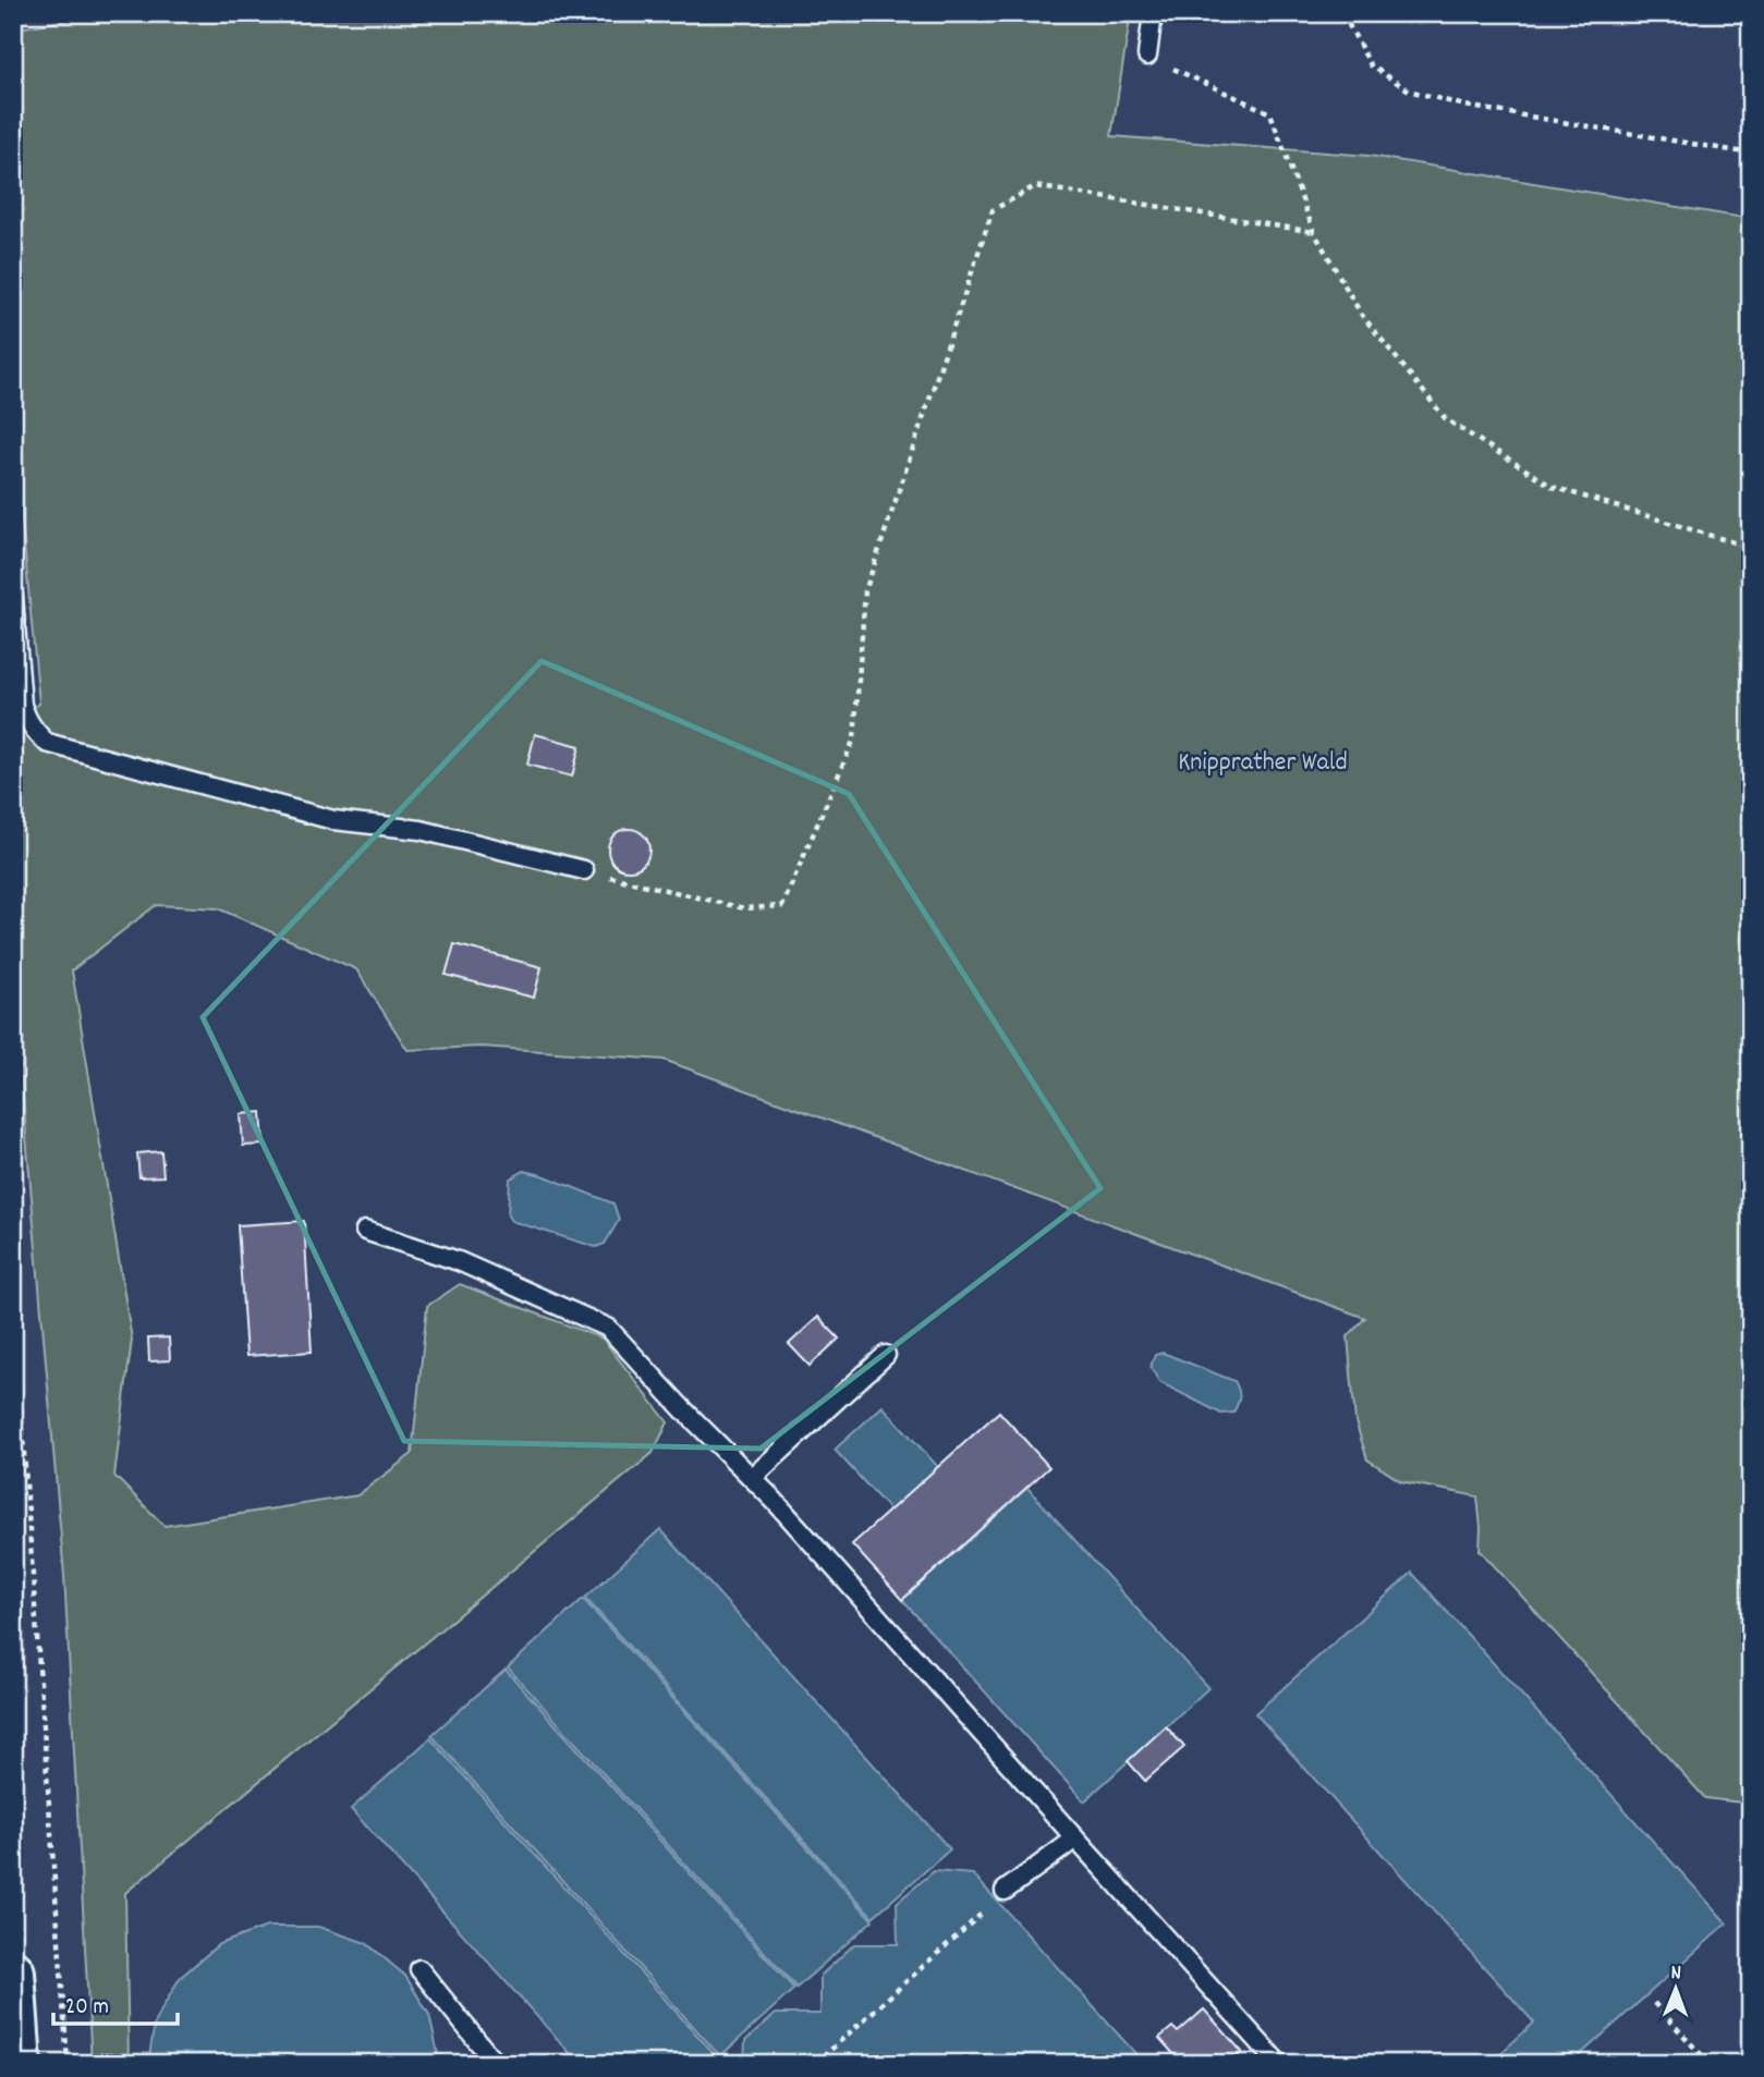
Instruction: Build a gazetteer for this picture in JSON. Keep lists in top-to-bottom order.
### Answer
{
  "parks": ["Knipprather Wald"],
  "scale_bar": "20 m",
  "north": "top"
}
